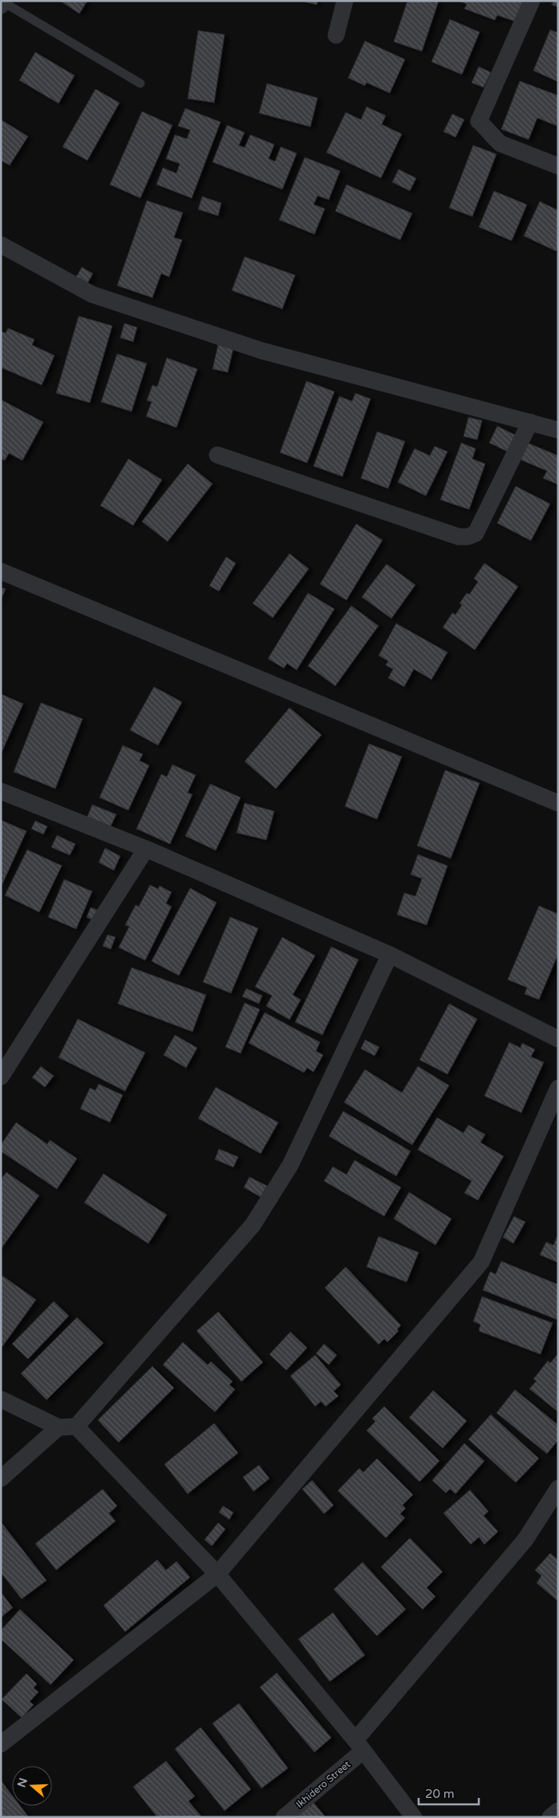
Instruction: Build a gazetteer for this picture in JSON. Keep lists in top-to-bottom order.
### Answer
{
  "streets": {
    "street": ["Ikhidero Street"]
  },
  "scale_bar": "20 m",
  "north": "left"
}
